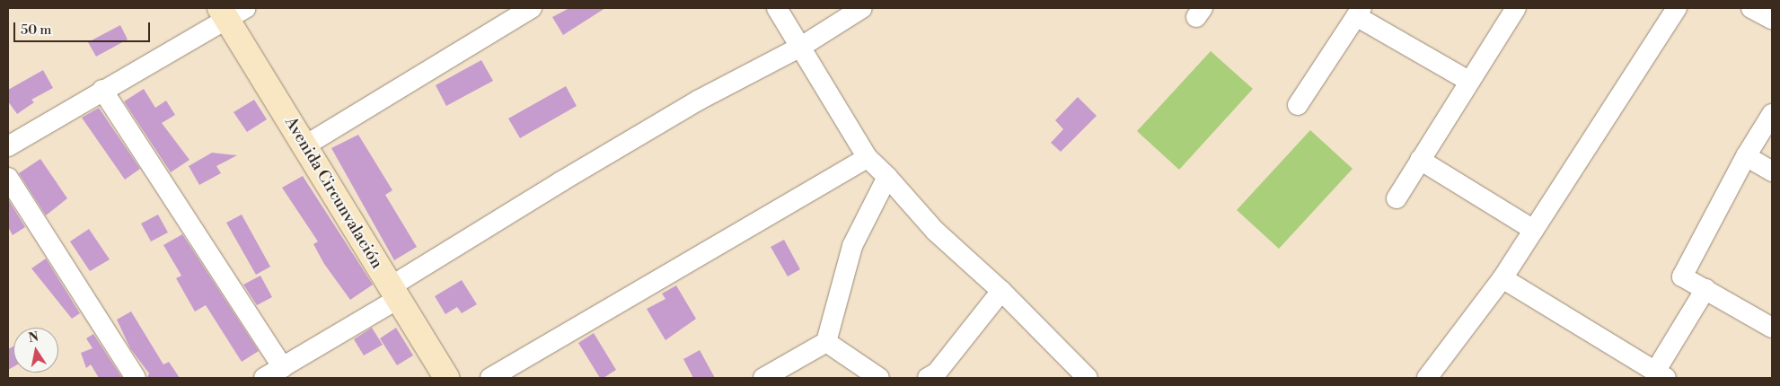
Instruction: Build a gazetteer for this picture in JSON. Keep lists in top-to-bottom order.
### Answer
{
  "streets": {
    "street": ["Avenida Circunvalación"]
  },
  "scale_bar": "50 m",
  "north": "top"
}
